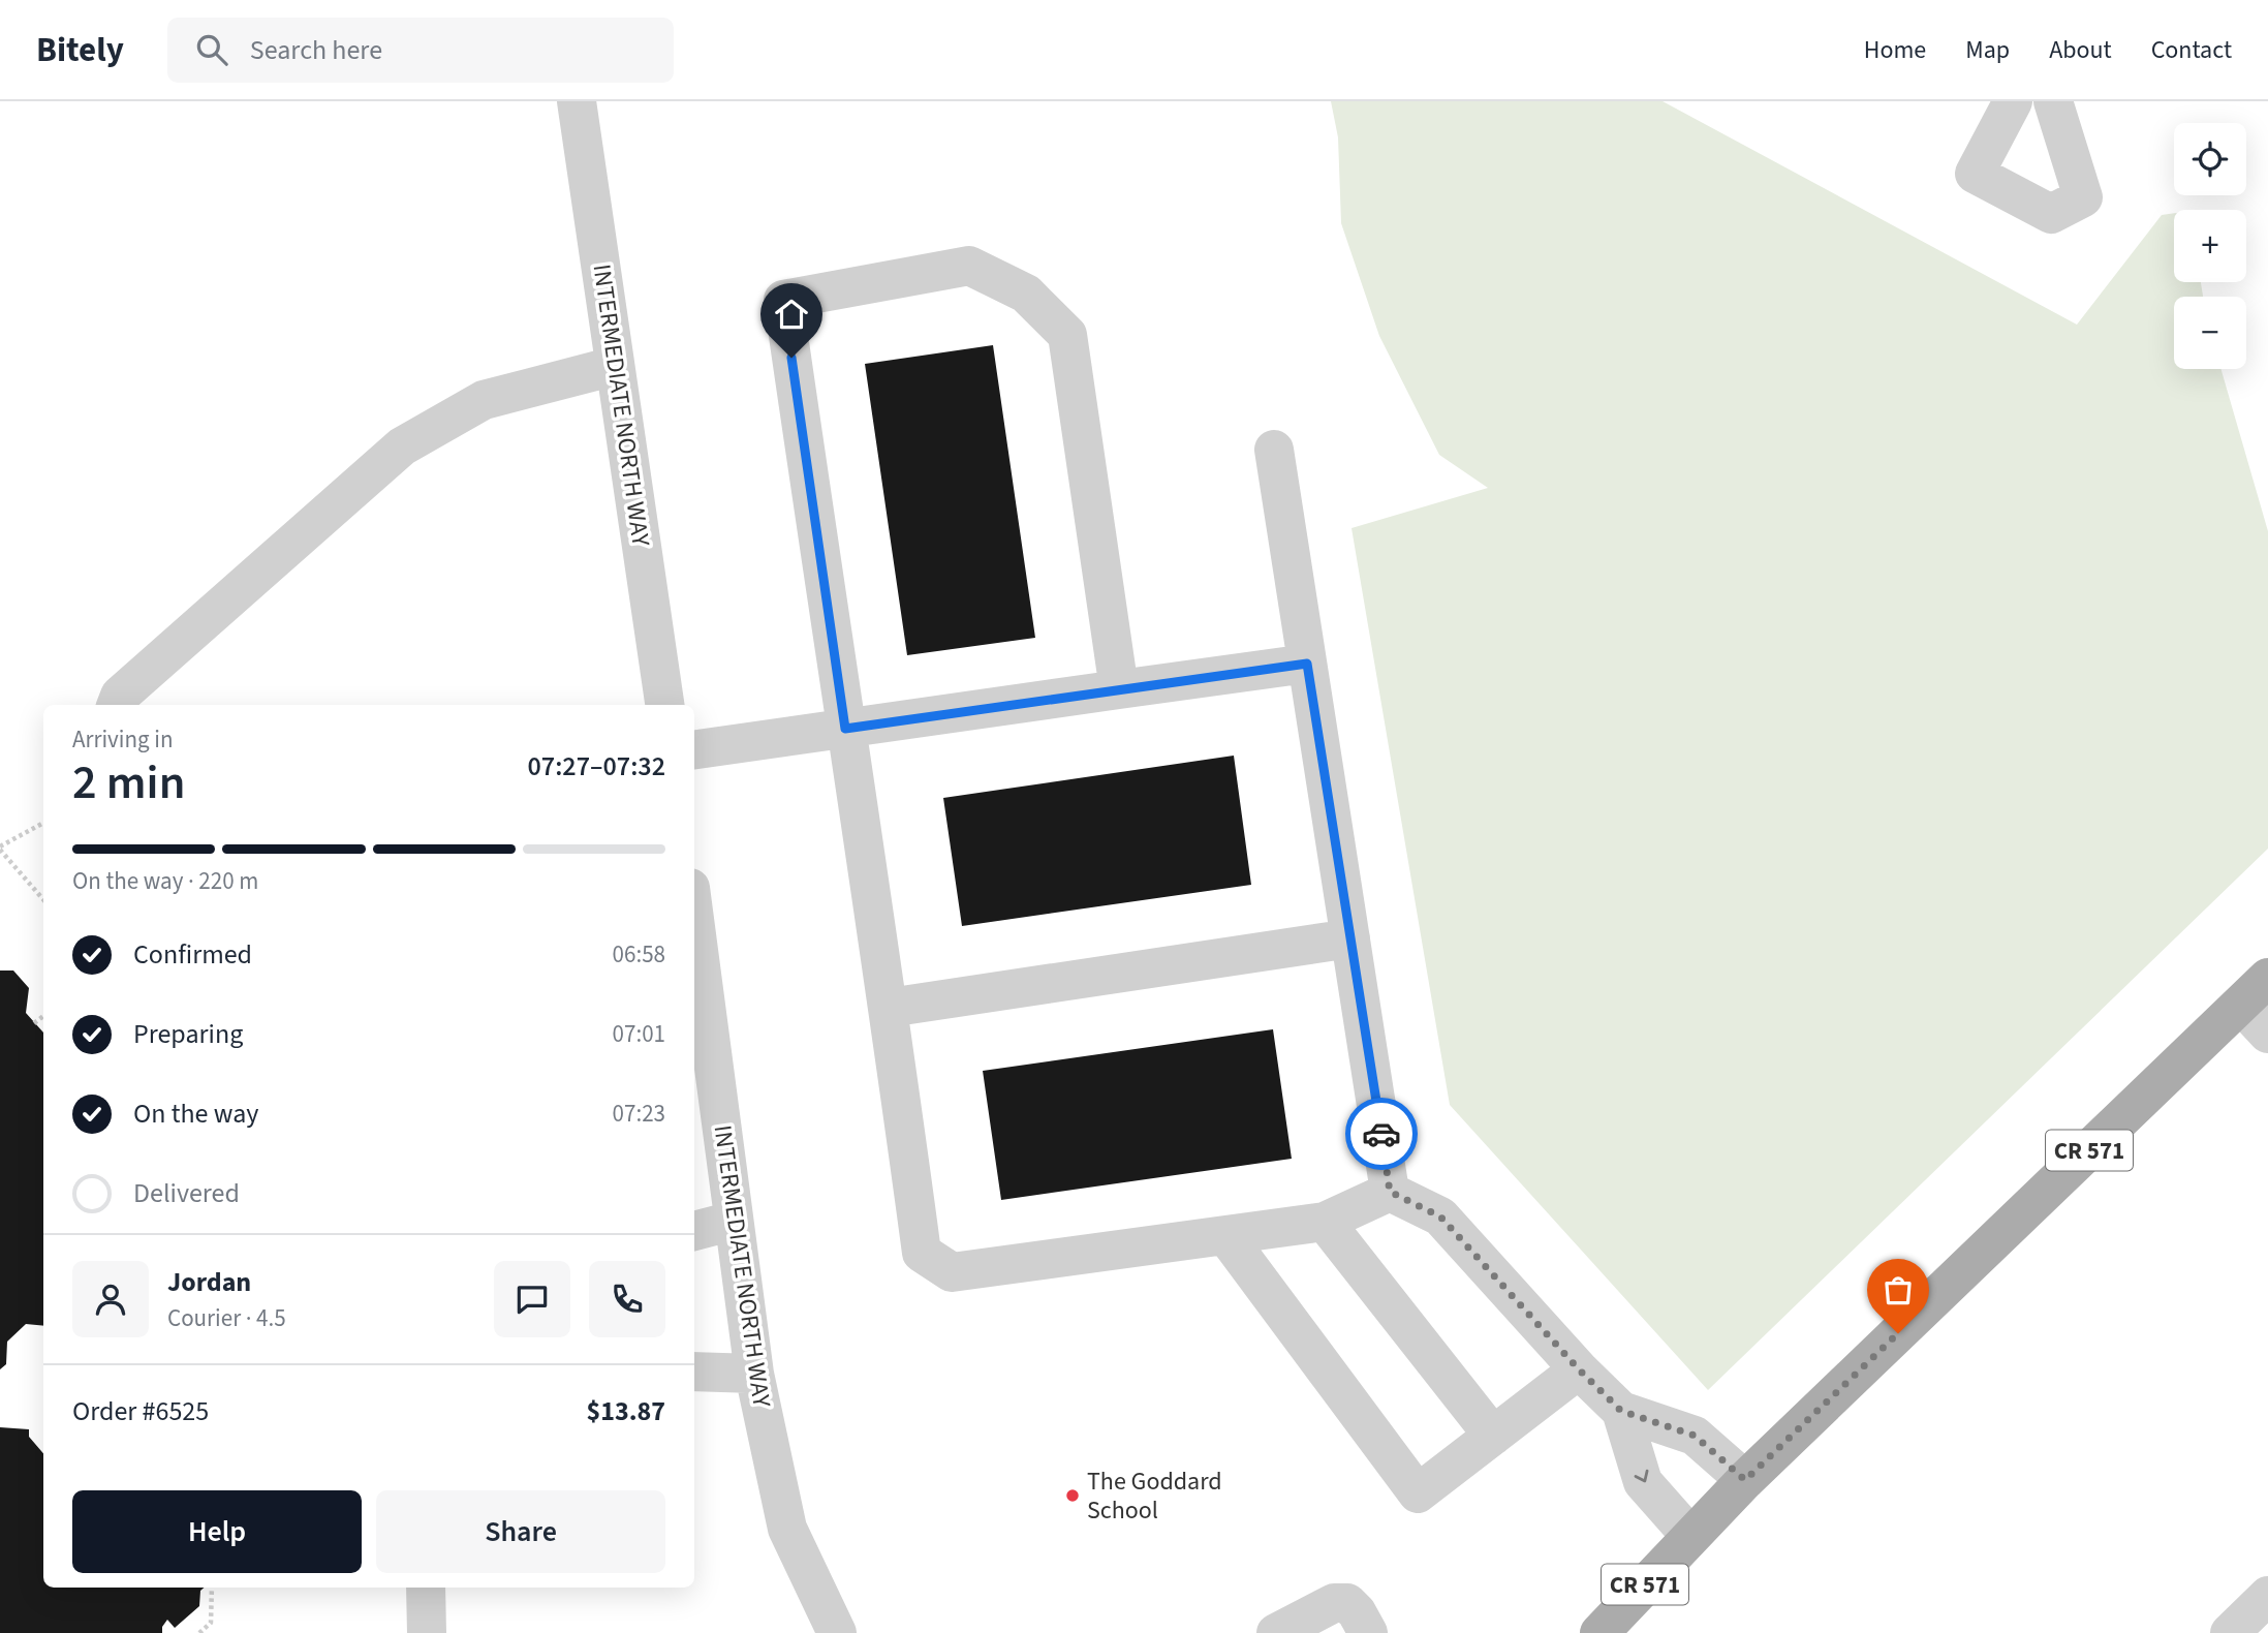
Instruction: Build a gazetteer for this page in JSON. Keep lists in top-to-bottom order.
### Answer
{
  "streets": {
    "main road": ["CR 571"],
    "street": ["INTERMEDIATE NORTH WAY"]
  },
  "places": ["The Goddard School"],
  "page": {
    "header": "Bitely",
    "search": "Search here",
    "nav": [
      "Home",
      "Map",
      "About",
      "Contact"
    ],
    "map_buttons": ["+", "−"],
    "heading": ["2 min", "Arriving in", "07:27–07:32"],
    "panel": [
      "Jordan",
      "Courier · 4.5",
      "Order #6525",
      "$13.87"
    ],
    "bar": "On the way · 220 m",
    "list": [
      ["Confirmed", "06:58"],
      ["Preparing", "07:01"],
      ["On the way", "07:23"],
      "Delivered"
    ],
    "buttons": ["Help", "Share"]
  }
}
